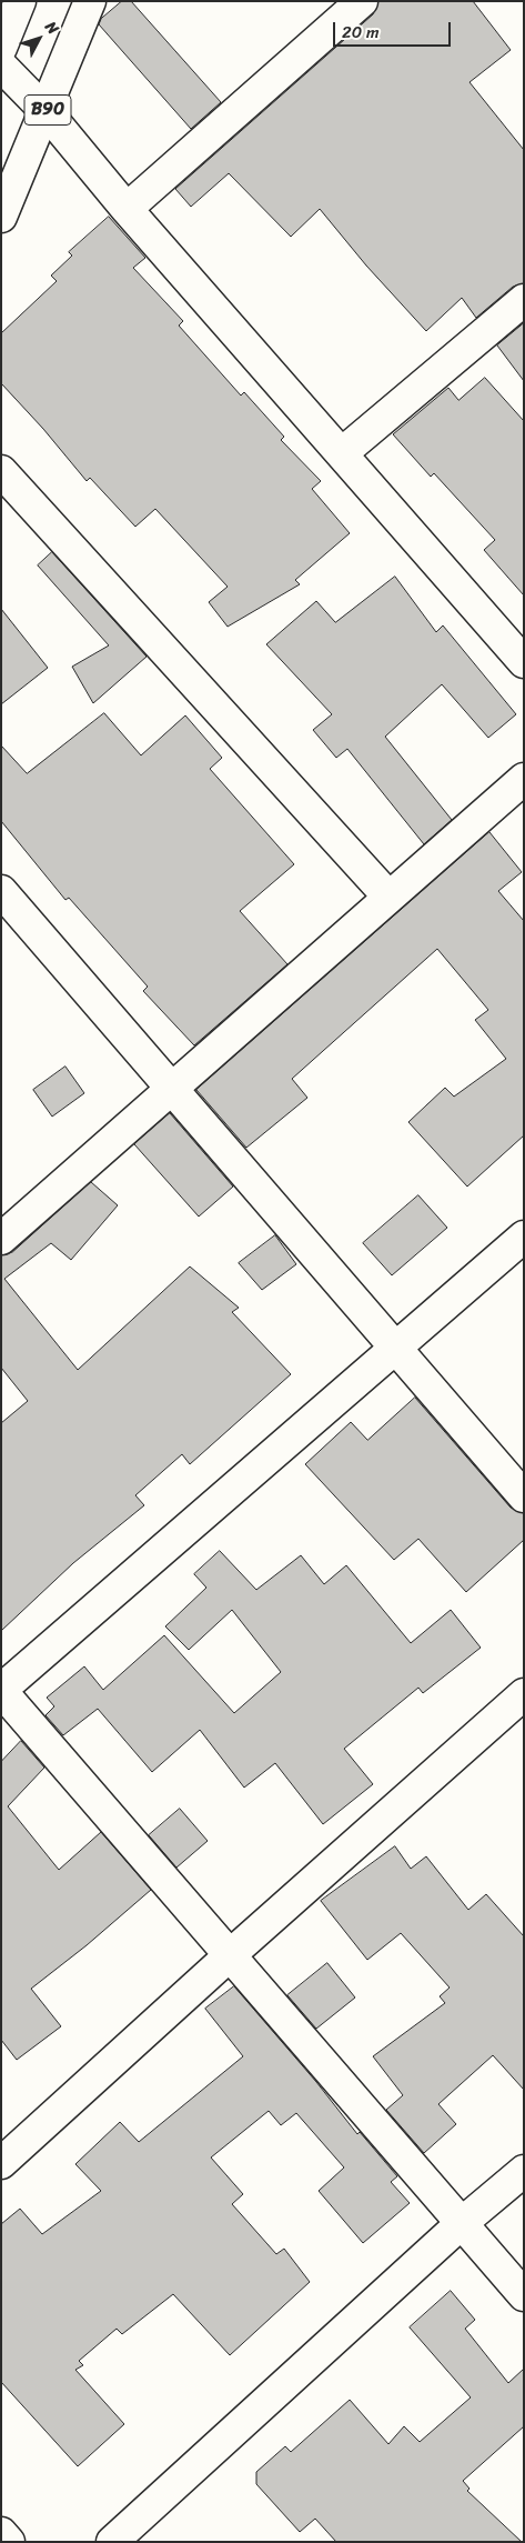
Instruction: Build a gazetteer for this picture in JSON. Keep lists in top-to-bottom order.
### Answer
{
  "streets": {
    "street": ["B90"]
  },
  "scale_bar": "20 m",
  "north": "top right"
}
